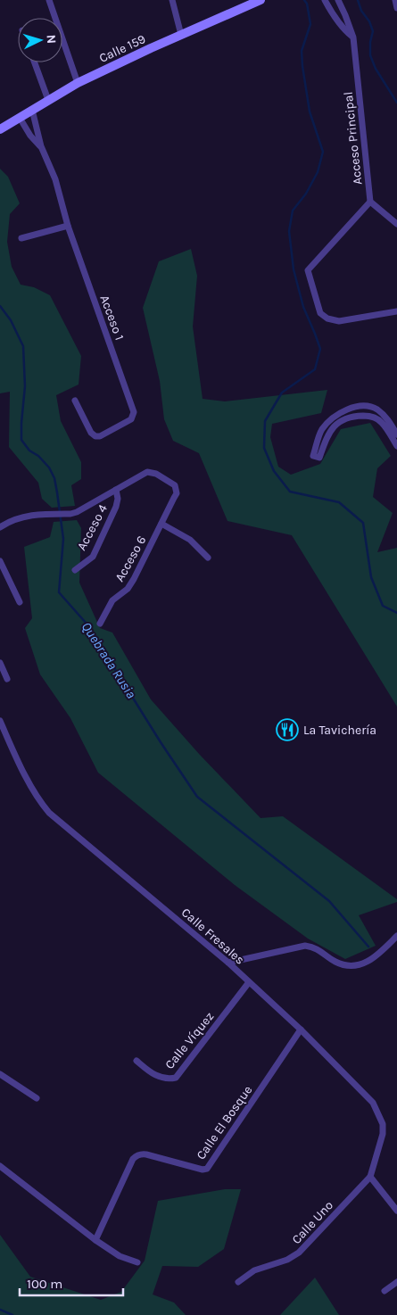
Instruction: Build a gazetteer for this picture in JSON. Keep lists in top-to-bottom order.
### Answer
{
  "streets": {
    "street": [
      "Calle 159",
      "Acceso Principal",
      "Acceso 1",
      "Acceso 4",
      "Acceso 6",
      "Calle Fresales",
      "Calle Víquez",
      "Calle El Bosque",
      "Calle Uno"
    ]
  },
  "crossings": [
    ["Calle 159", "Acceso 1"],
    ["Calle Fresales", "Calle Víquez"],
    ["Calle Fresales", "Calle El Bosque"],
    ["Calle Fresales", "Calle Uno"]
  ],
  "water": ["Quebrada Rusia"],
  "places": {
    "restaurant": ["La Tavichería"]
  },
  "scale_bar": "100 m",
  "north": "right"
}
